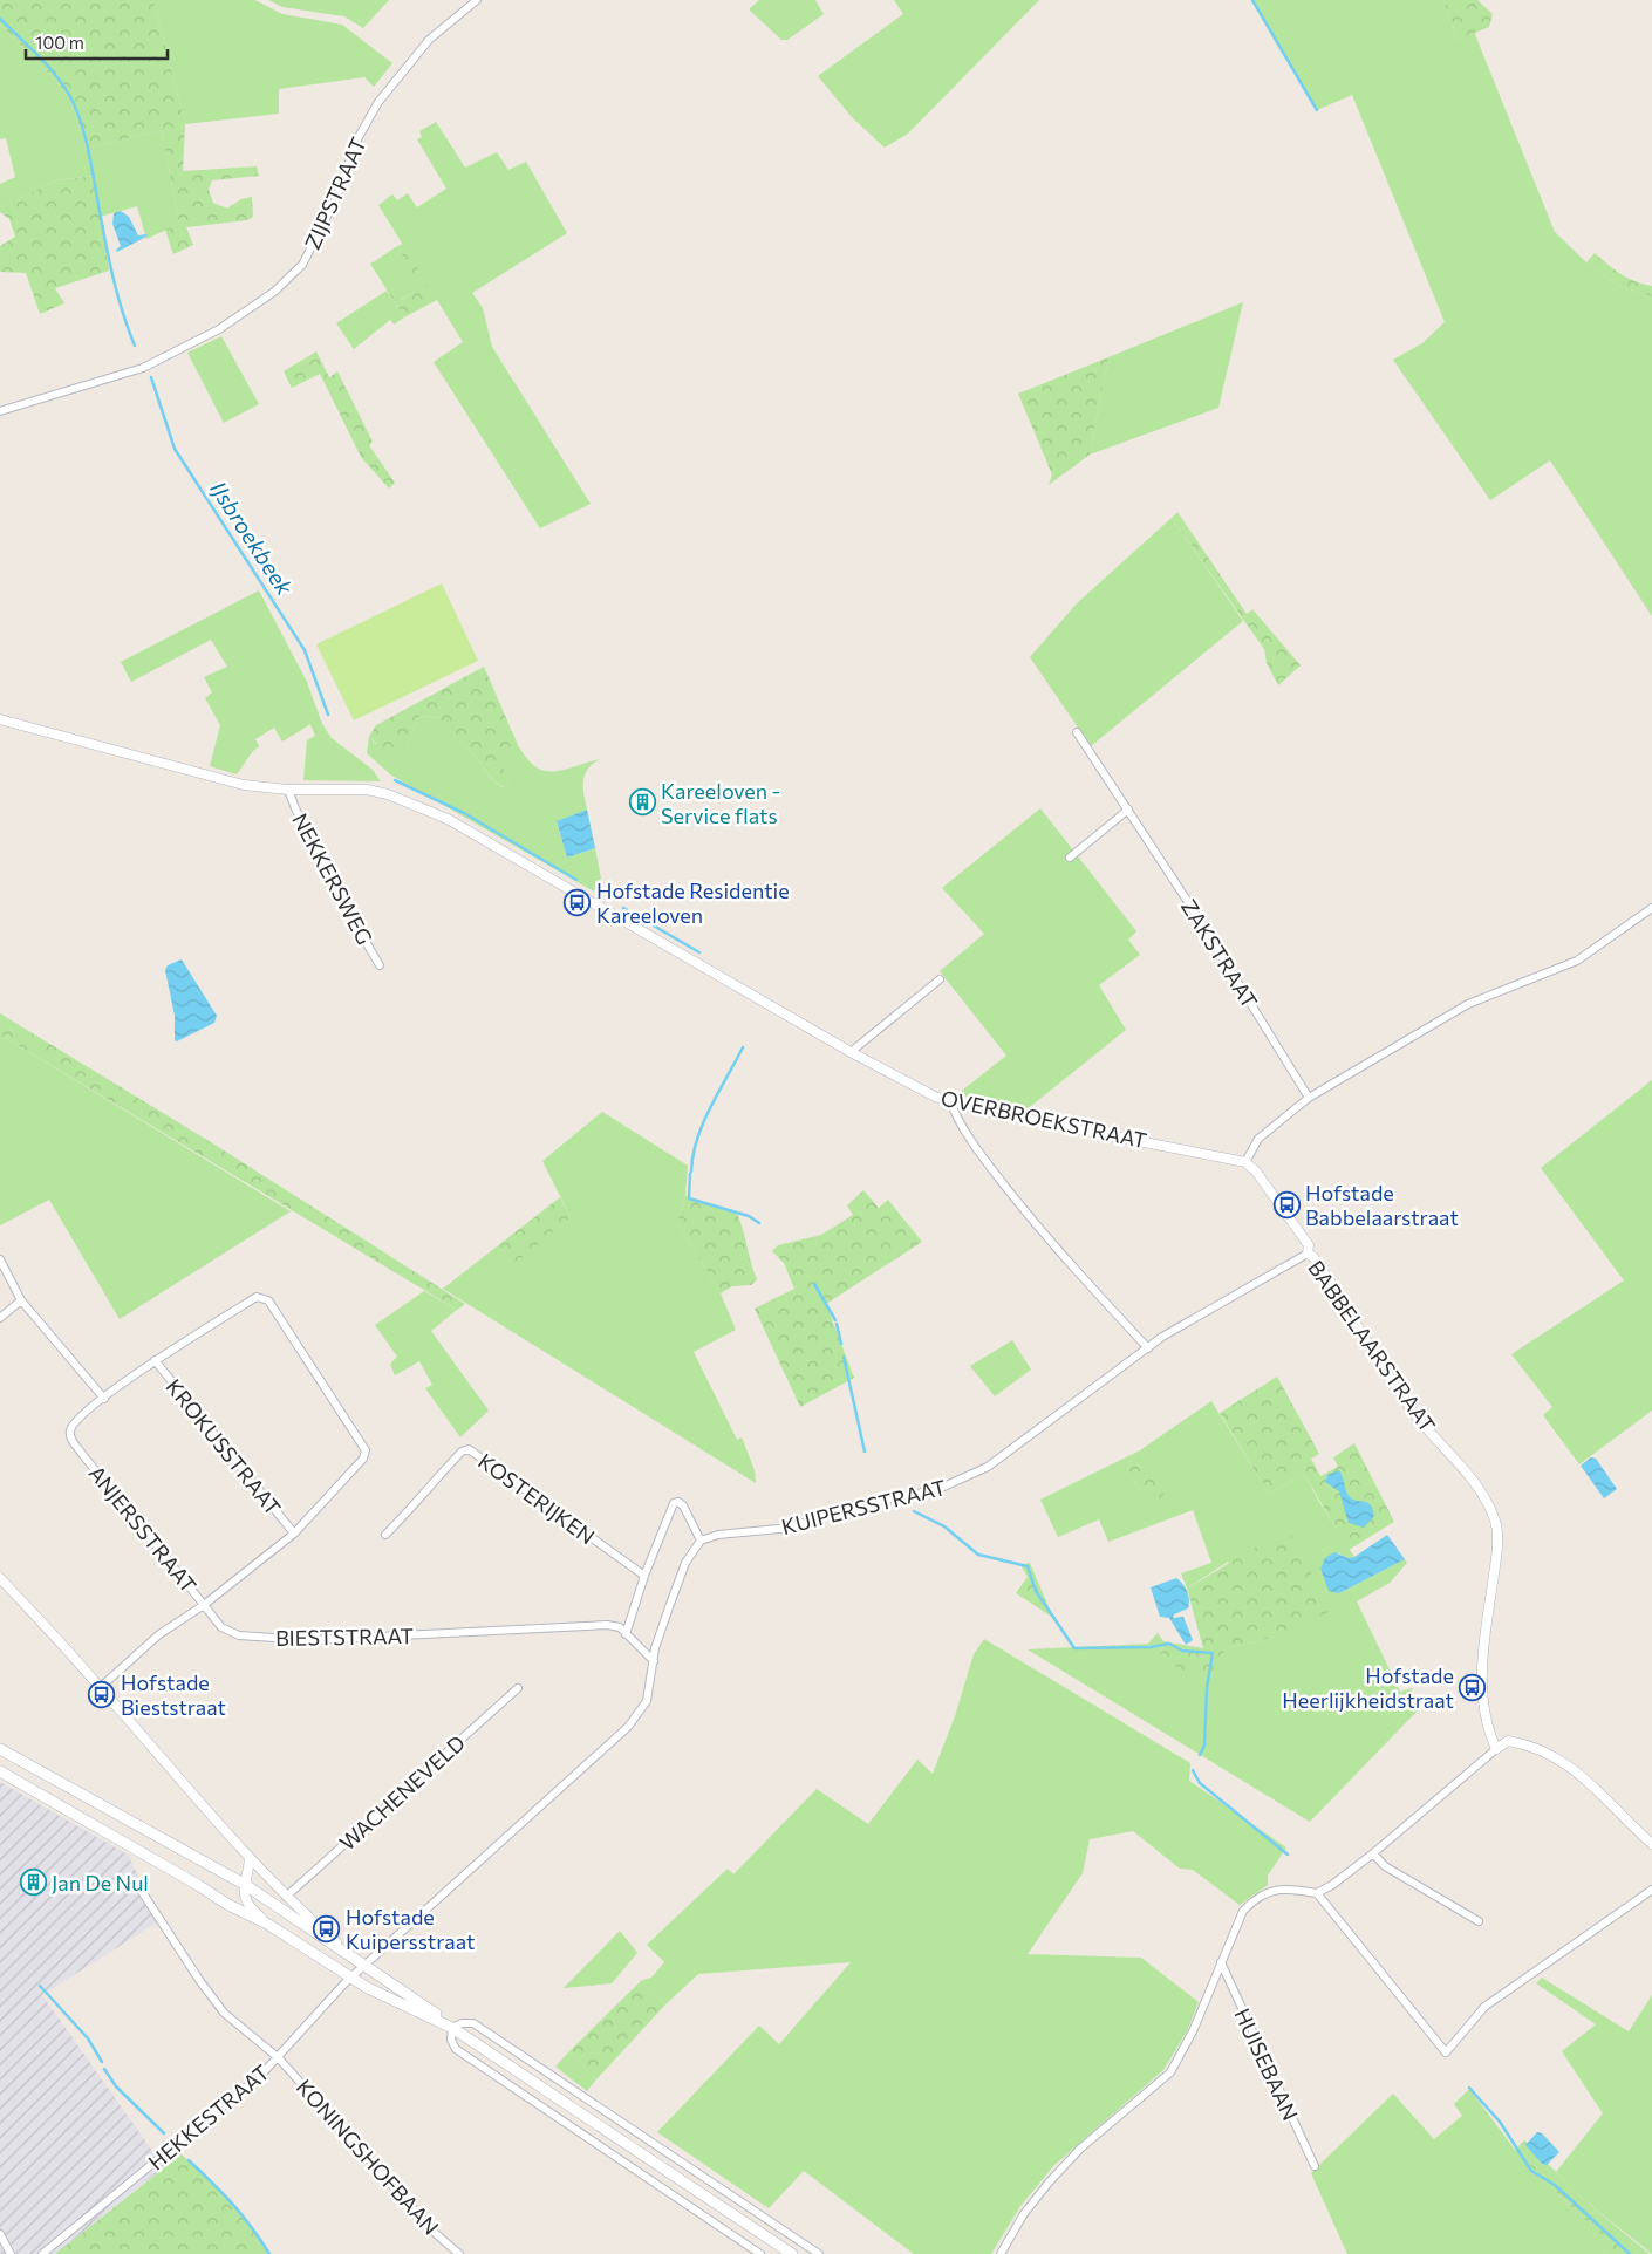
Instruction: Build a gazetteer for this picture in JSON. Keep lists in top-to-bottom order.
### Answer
{
  "streets": {
    "street": [
      "ZIJPSTRAAT",
      "NEKKERSWEG",
      "ZAKSTRAAT",
      "OVERBROEKSTRAAT",
      "BABBELAARSTRAAT",
      "KROKUSSTRAAT",
      "KOSTERIJKEN",
      "KUIPERSSTRAAT",
      "ANJERSSTRAAT",
      "BIESTSTRAAT",
      "WACHENEVELD",
      "HUISEBAAN",
      "HEKKESTRAAT",
      "KONINGSHOFBAAN"
    ]
  },
  "crossings": [
    ["NEKKERSWEG", "OVERBROEKSTRAAT"],
    ["OVERBROEKSTRAAT", "BABBELAARSTRAAT"],
    ["BABBELAARSTRAAT", "KUIPERSSTRAAT"],
    ["KROKUSSTRAAT", "ANJERSSTRAAT"],
    ["ANJERSSTRAAT", "BIESTSTRAAT"],
    ["HEKKESTRAAT", "KONINGSHOFBAAN"]
  ],
  "water": ["IJsbroekbeek"],
  "places": {
    "building": ["Kareeloven - Service flats", "Jan De Nul"],
    "bus stop": [
      "Hofstade Residentie Kareeloven",
      "Hofstade Babbelaarstraat",
      "Hofstade Heerlijkheidstraat",
      "Hofstade Bieststraat",
      "Hofstade Kuipersstraat"
    ]
  },
  "scale_bar": "100 m"
}
